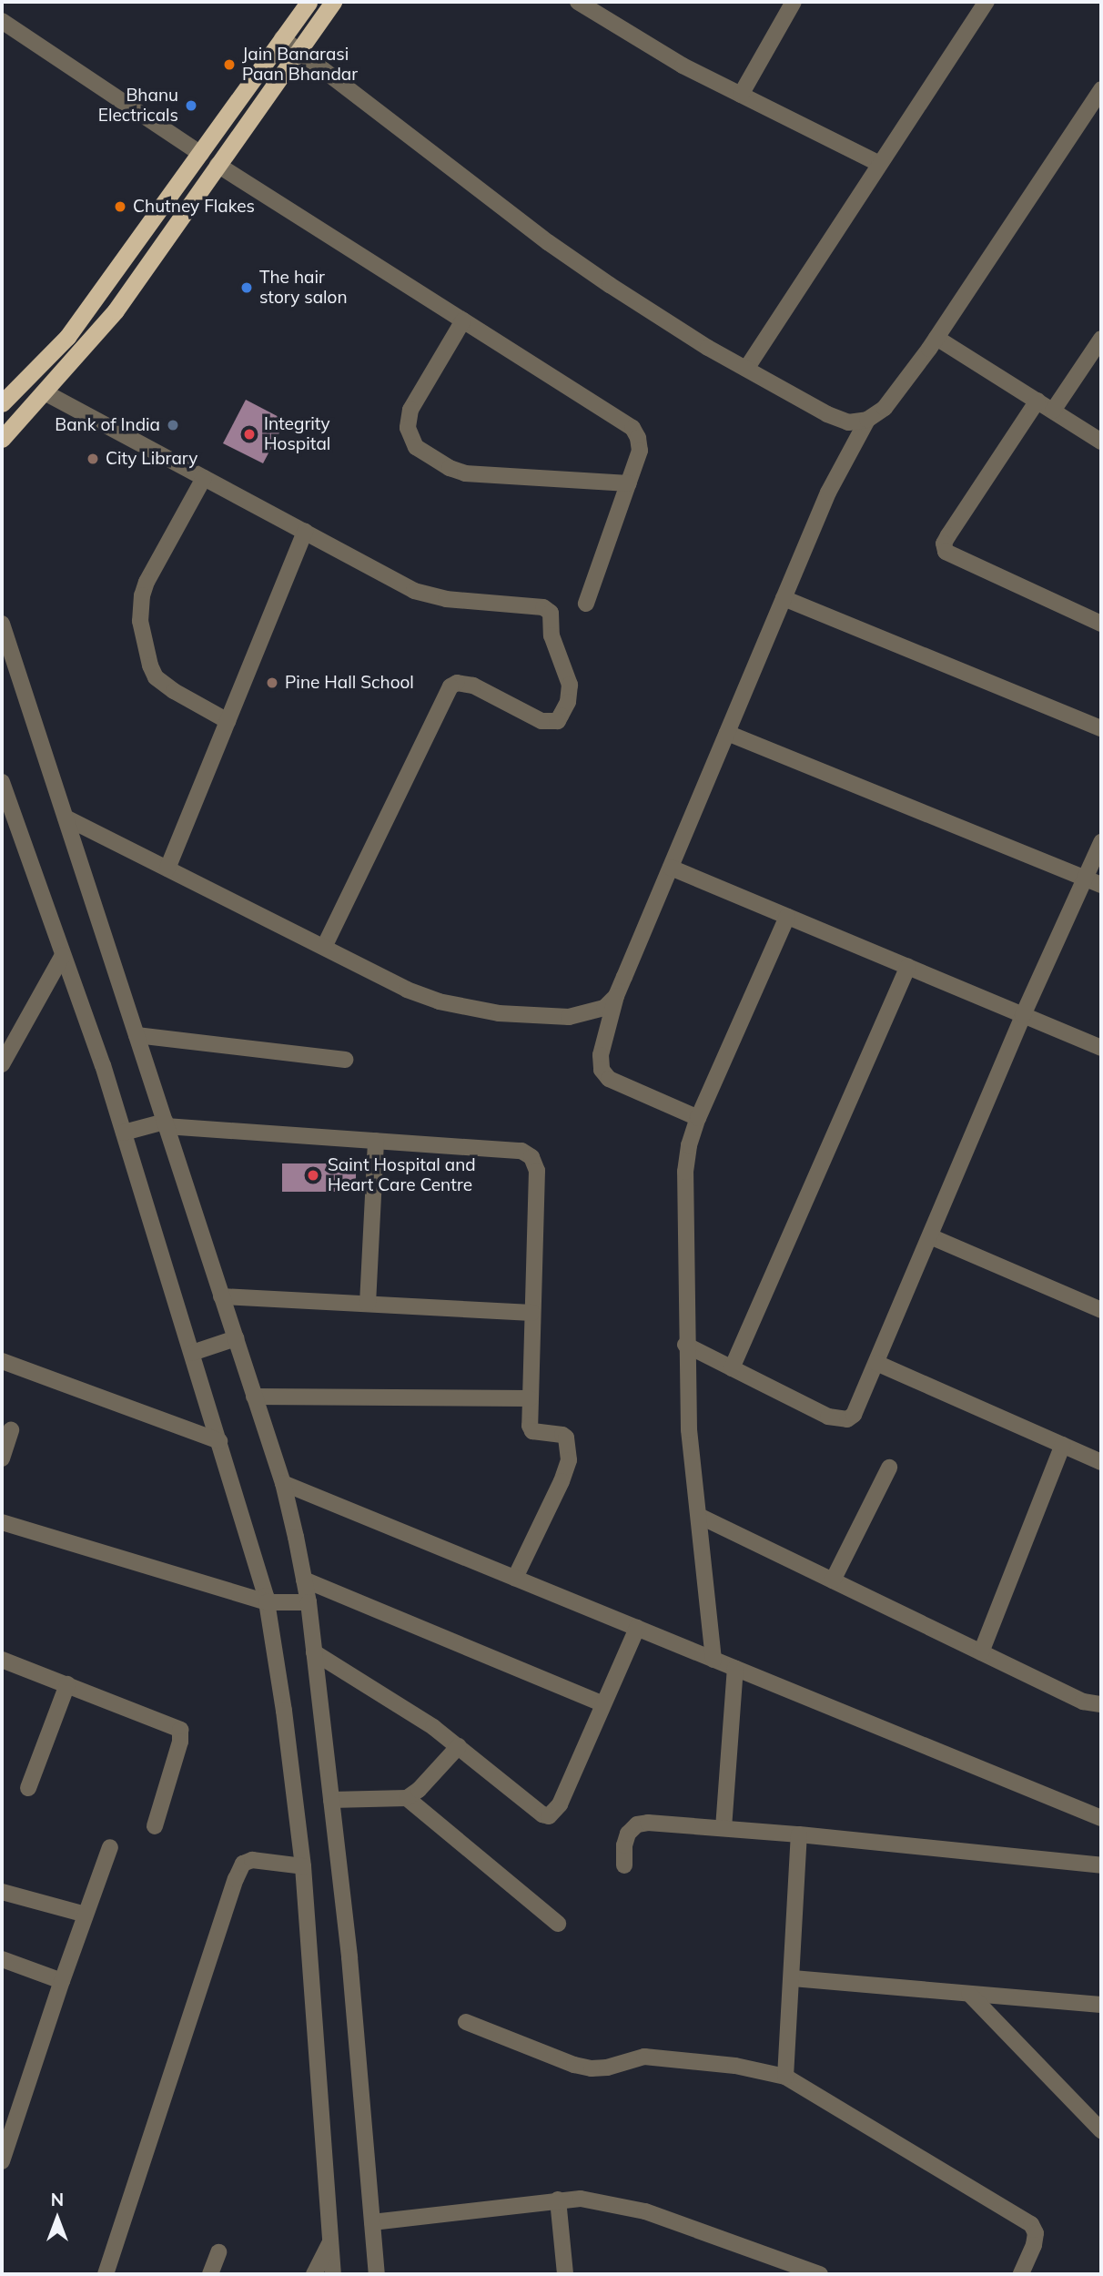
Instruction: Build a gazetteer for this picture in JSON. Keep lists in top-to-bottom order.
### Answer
{
  "places": [
    "Jain Banarasi Paan Bhandar",
    "Bhanu Electricals",
    "Chutney Flakes",
    "The hair story salon",
    "Bank of India",
    "Integrity Hospital",
    "City Library",
    "Pine Hall School",
    "Saint Hospital and Heart Care Centre"
  ],
  "north": "top"
}
